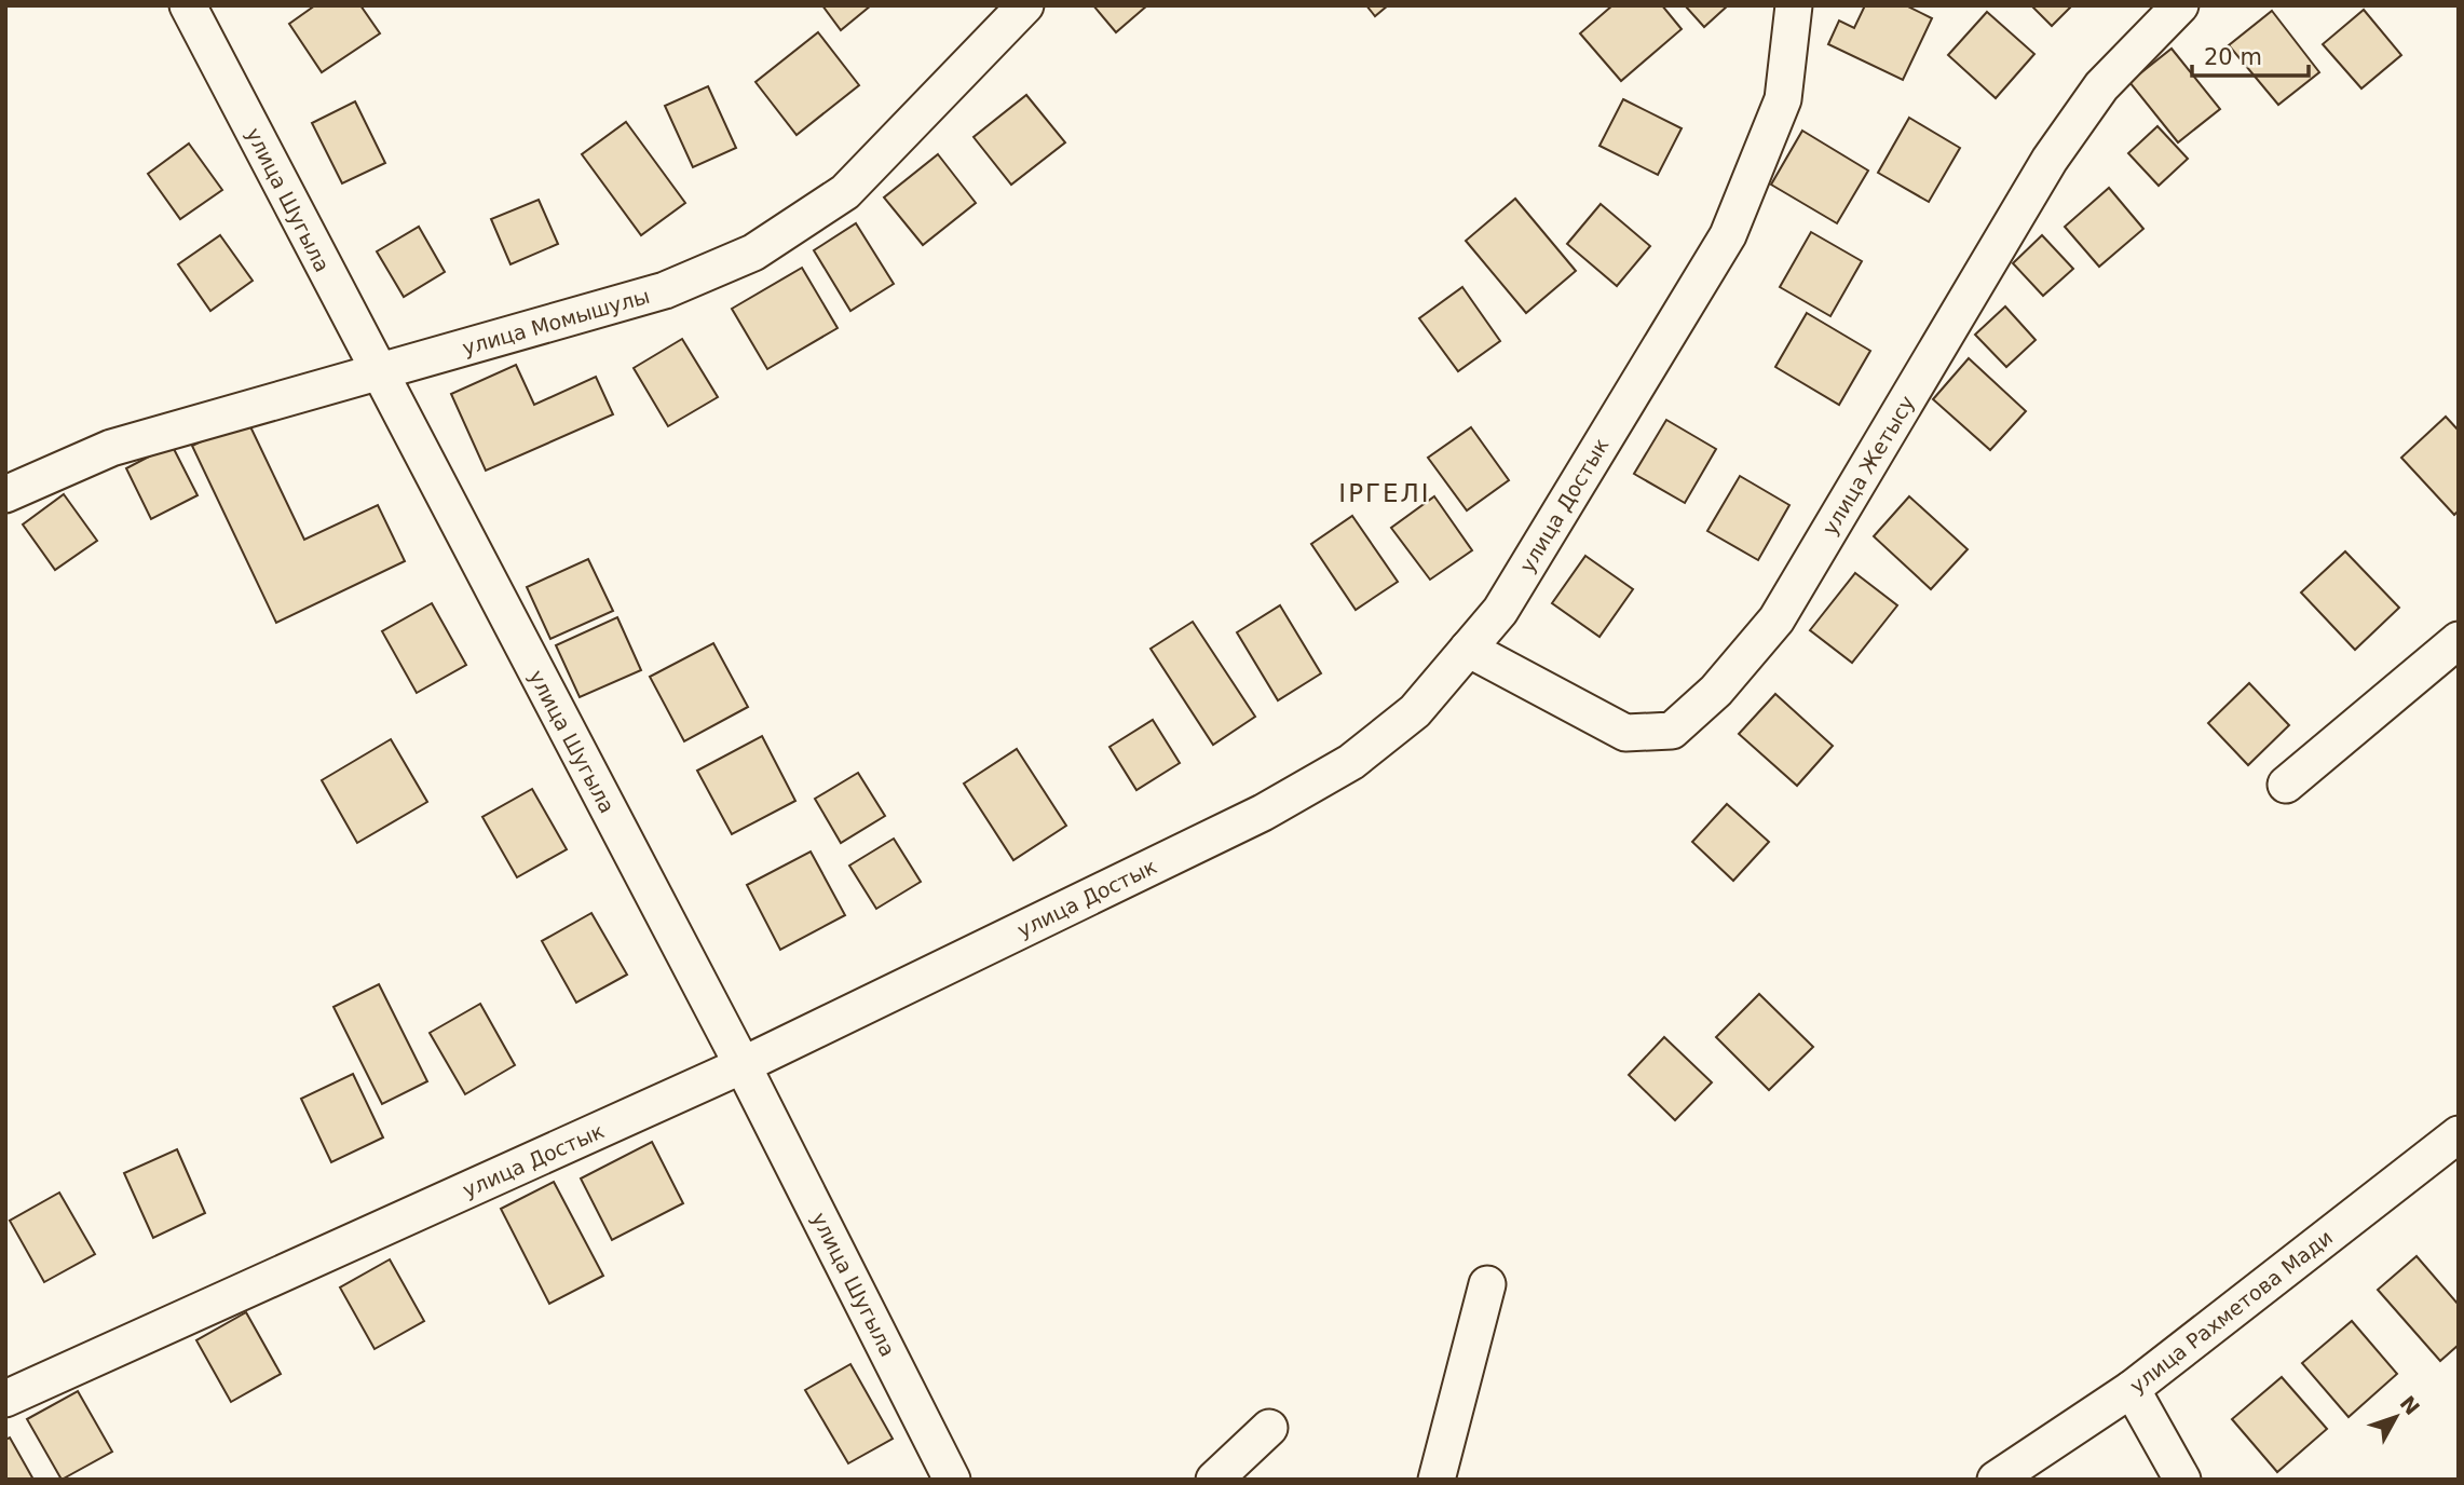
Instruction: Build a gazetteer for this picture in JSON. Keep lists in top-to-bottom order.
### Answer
{
  "streets": {
    "street": [
      "улица Шугыла",
      "улица Момышулы",
      "улица Жетысу",
      "улица Достык",
      "улица Рахметова Мади"
    ]
  },
  "crossings": [
    ["улица Шугыла", "улица Момышулы"],
    ["улица Шугыла", "улица Достык"],
    ["улица Жетысу", "улица Достык"]
  ],
  "districts": ["ІРГЕЛІ"],
  "scale_bar": "20 m",
  "north": "top right"
}
